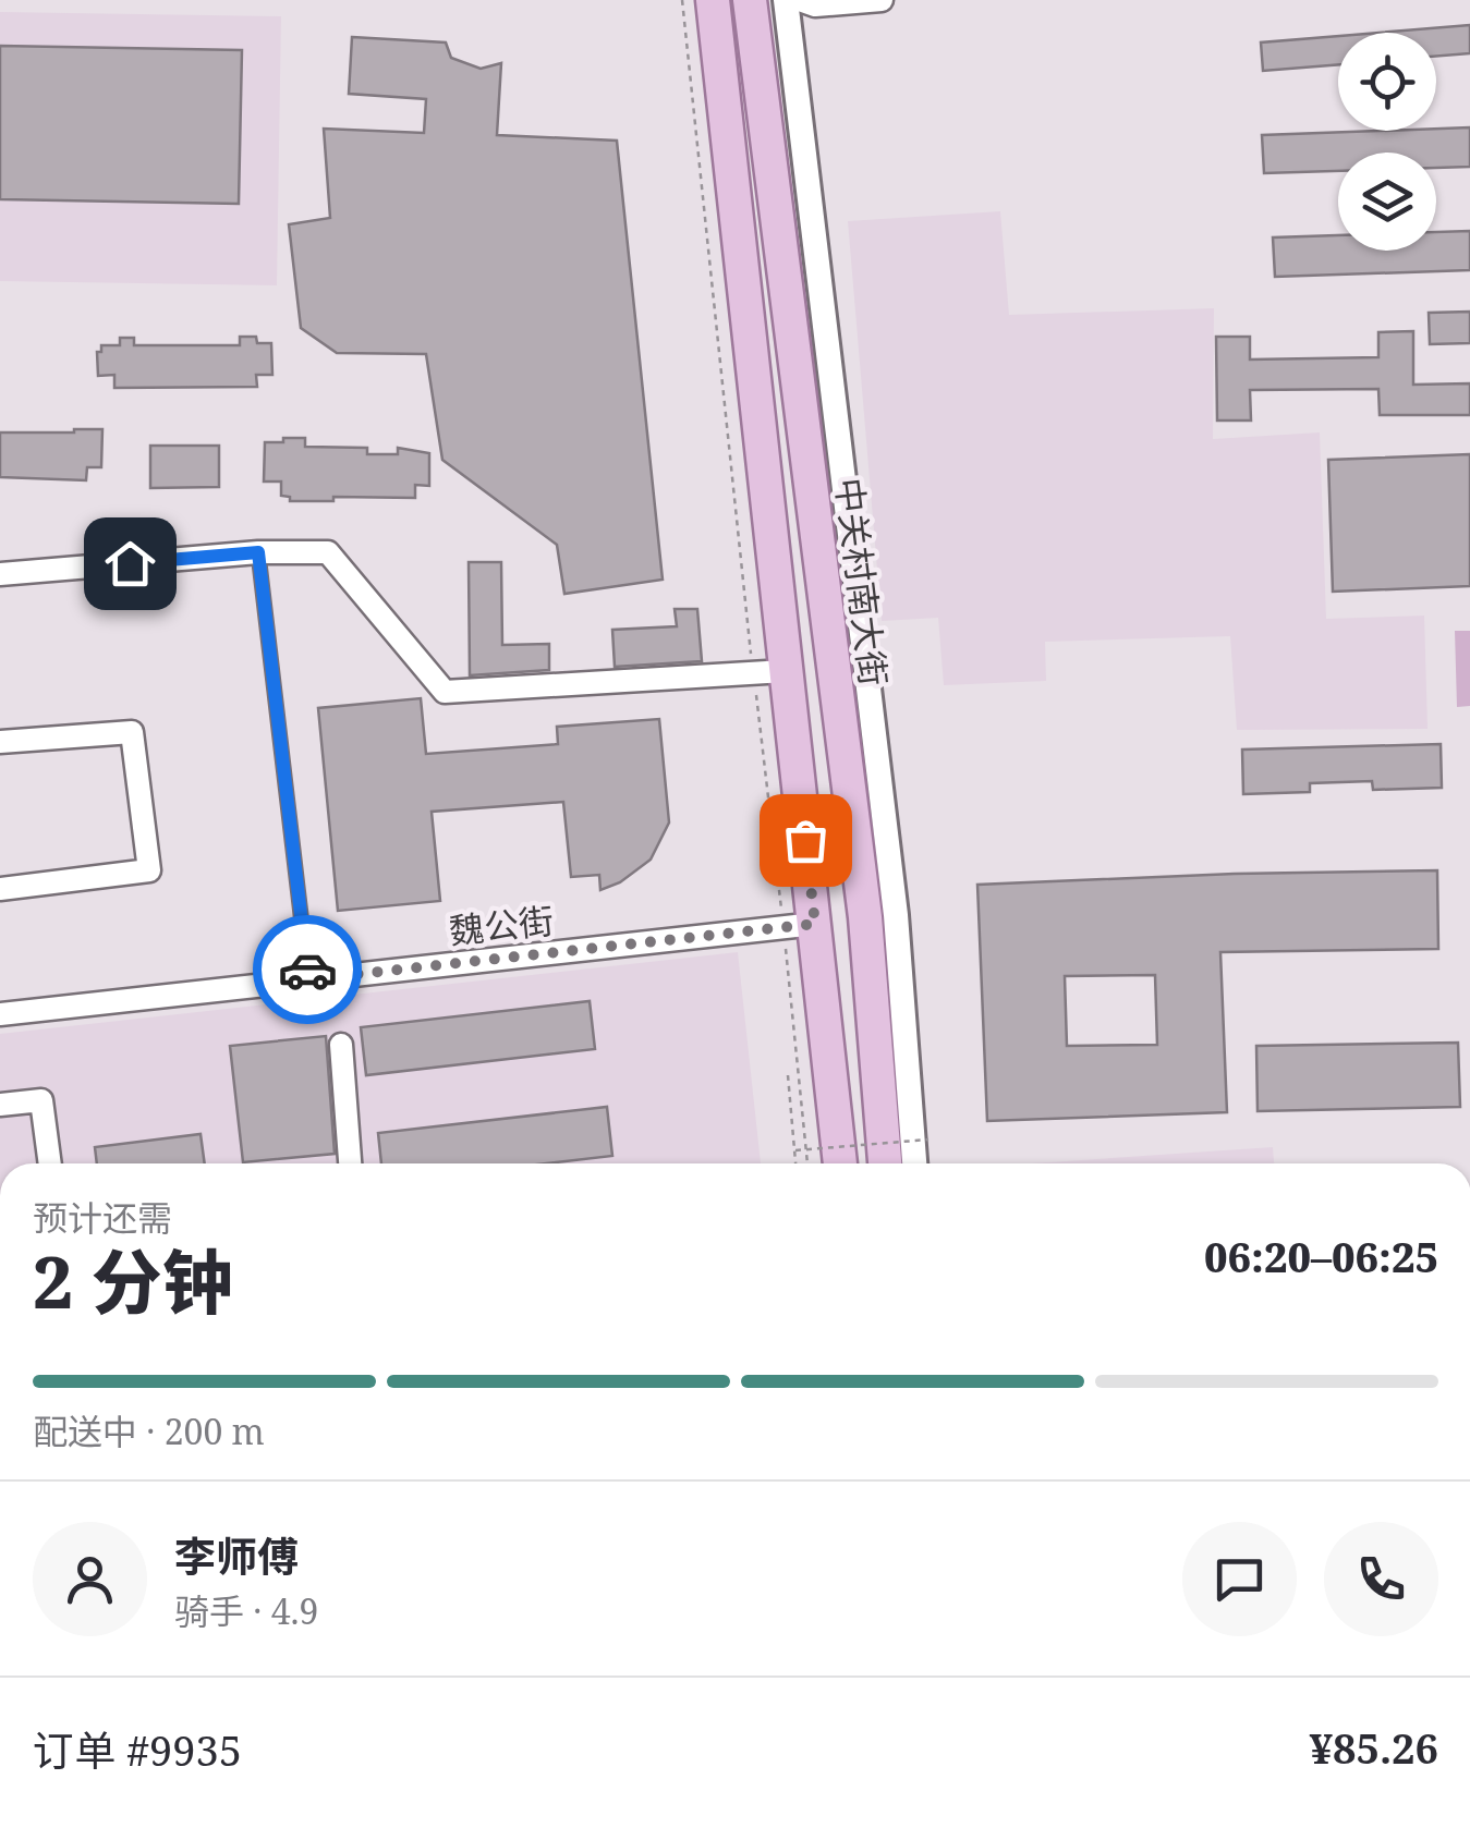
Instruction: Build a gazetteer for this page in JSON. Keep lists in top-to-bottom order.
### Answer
{
  "streets": {
    "main road": ["中关村南大街"],
    "street": ["魏公街"]
  },
  "page": {
    "heading": ["2 分钟", "预计还需", "06:20–06:25"],
    "panel": [
      "李师傅",
      "骑手 · 4.9",
      "订单 #9935",
      "¥85.26"
    ],
    "bar": "配送中 · 200 m"
  }
}
